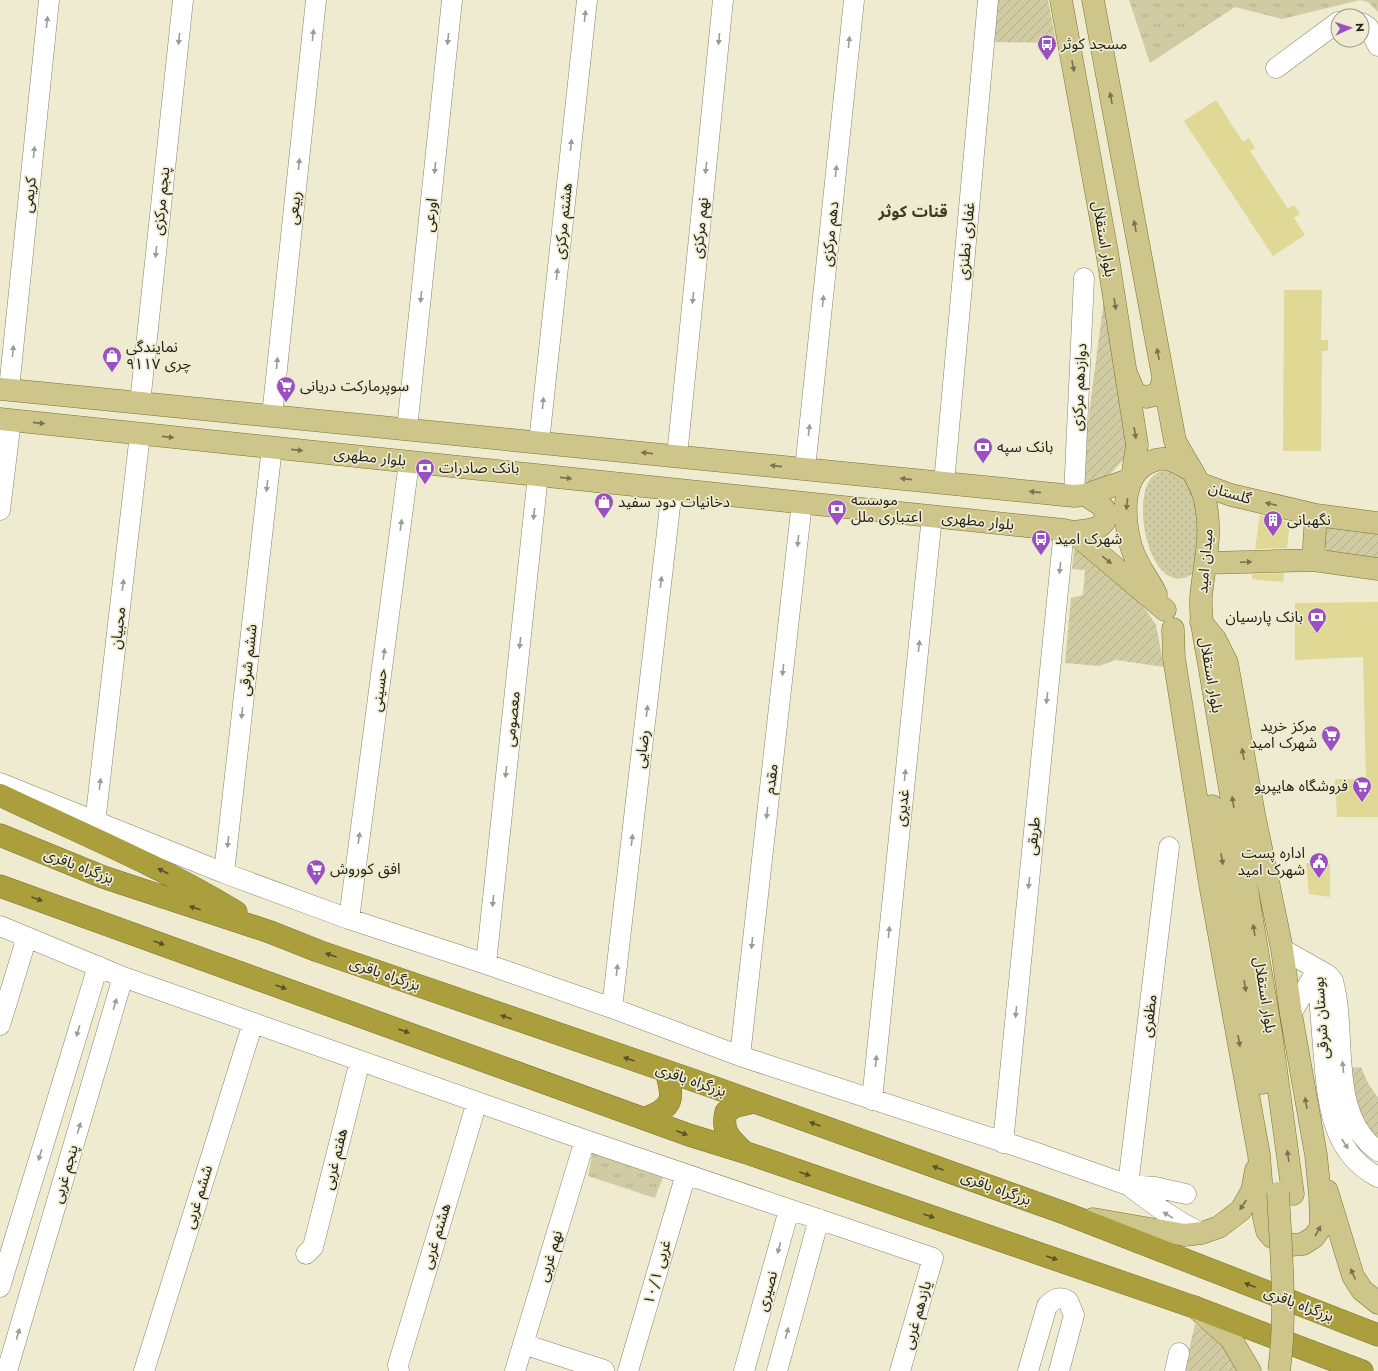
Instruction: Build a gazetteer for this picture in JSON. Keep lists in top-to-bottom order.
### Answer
{
  "streets": {
    "highway": ["بزرگراه باقری"],
    "main road": [
      "بلوار استقلال",
      "بلوار مطهری",
      "گلستان",
      "میدان امید"
    ],
    "street": [
      "کریمی",
      "پنجم مرکزی",
      "ربیعی",
      "اورعی",
      "هشتم مرکزی",
      "نهم مرکزی",
      "دهم مرکزی",
      "غفاری نطنزی",
      "دوازدهم مرکزی",
      "محبیان",
      "ششم شرقی",
      "حسینی",
      "معصومی",
      "رضایی",
      "مقدم",
      "غدیری",
      "طریقی",
      "مظفری",
      "بوستان شرقی",
      "هفتم غربی",
      "پنجم غربی",
      "ششم غربی",
      "هشتم غربی",
      "نهم غربی",
      "۱۰/۱ غربی",
      "نصیری",
      "یازدهم غربی"
    ]
  },
  "crossings": [
    ["کریمی", "بلوار مطهری"],
    ["پنجم مرکزی", "بلوار مطهری"],
    ["ربیعی", "بلوار مطهری"],
    ["اورعی", "بلوار مطهری"],
    ["هشتم مرکزی", "بلوار مطهری"],
    ["نهم مرکزی", "بلوار مطهری"],
    ["دهم مرکزی", "بلوار مطهری"],
    ["بلوار استقلال", "میدان امید"],
    ["غفاری نطنزی", "بلوار مطهری"],
    ["دوازدهم مرکزی", "بلوار مطهری"],
    ["بلوار مطهری", "محبیان"],
    ["بلوار مطهری", "ششم شرقی"],
    ["بلوار مطهری", "حسینی"],
    ["بلوار مطهری", "معصومی"],
    ["بلوار مطهری", "رضایی"],
    ["بلوار مطهری", "مقدم"],
    ["بلوار مطهری", "غدیری"],
    ["بلوار مطهری", "طریقی"],
    ["گلستان", "میدان امید"],
    ["نصیری", "یازدهم غربی"]
  ],
  "one_way": [
    "کریمی",
    "پنجم مرکزی",
    "ربیعی",
    "اورعی",
    "هشتم مرکزی",
    "نهم مرکزی",
    "دهم مرکزی",
    "محبیان",
    "ششم شرقی",
    "حسینی",
    "معصومی",
    "رضایی",
    "مقدم",
    "غدیری",
    "طریقی"
  ],
  "districts": ["قنات کوثر"],
  "places": {
    "bus stop": ["مسجد کوثر", "شهرک امید"],
    "shop": ["نمایندگی ۹۱۱۷ چری", "دخانیات دود سفید"],
    "supermarket": [
      "سوپرمارکت دریانی",
      "مرکز خرید شهرک امید",
      "فروشگاه هایپریو",
      "افق کوروش"
    ],
    "bank": [
      "بانک سپه",
      "بانک صادرات",
      "موسسه اعتباری ملل",
      "بانک پارسیان"
    ],
    "building": ["نگهبانی"],
    "public building": ["اداره پست شهرک امید"]
  },
  "north": "right"
}
